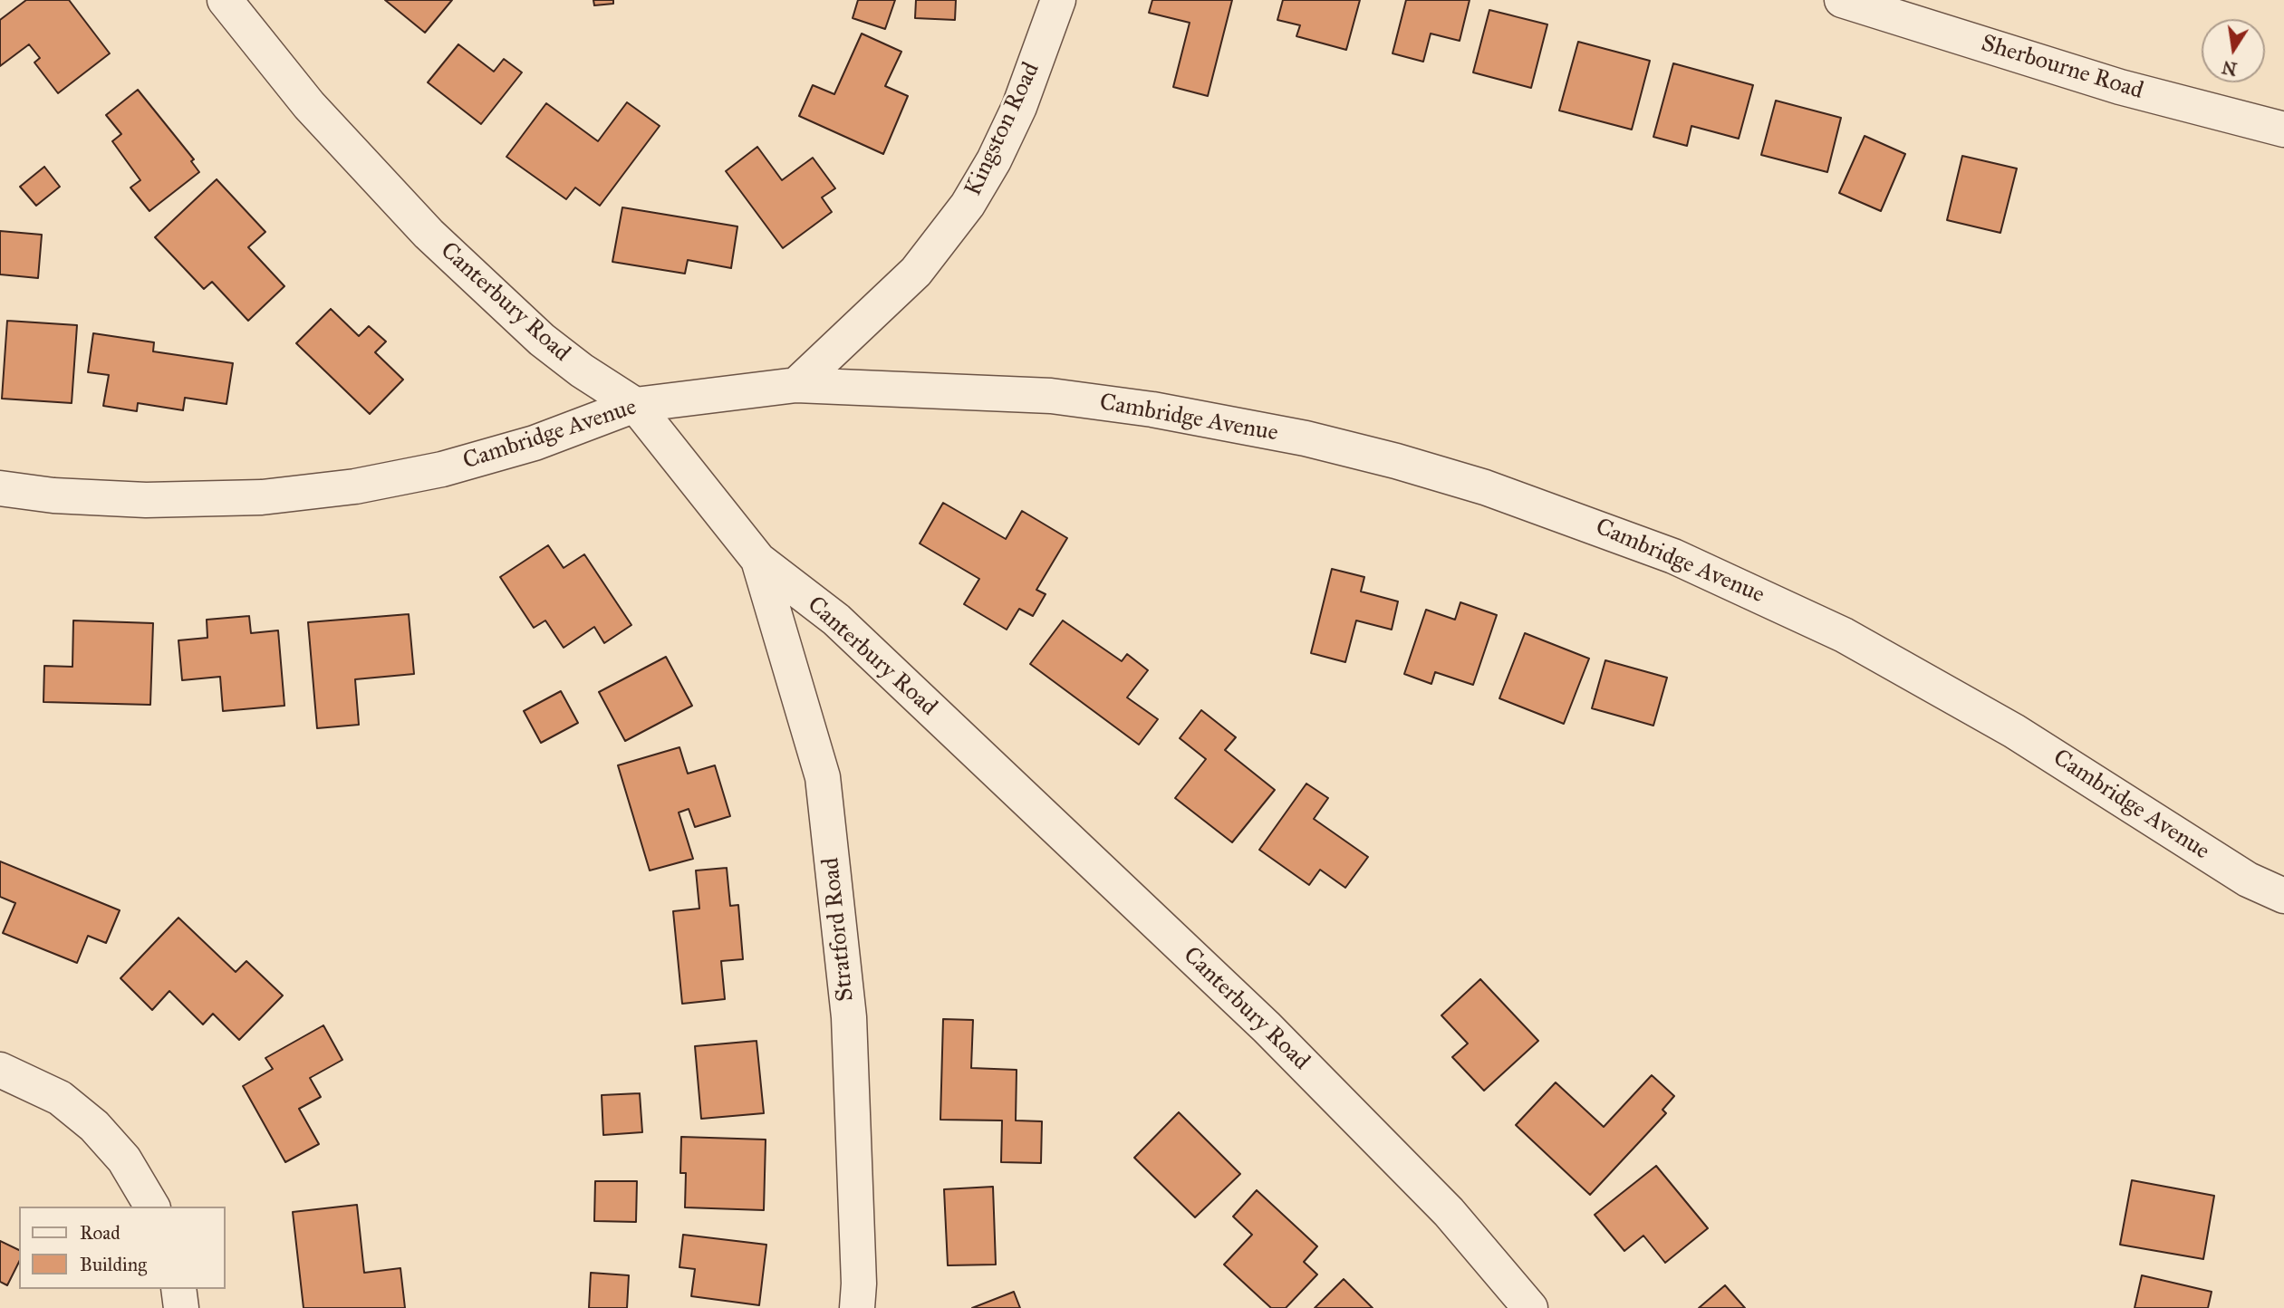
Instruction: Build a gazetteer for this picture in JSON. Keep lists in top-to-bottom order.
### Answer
{
  "streets": {
    "street": [
      "Sherbourne Road",
      "Kingston Road",
      "Canterbury Road",
      "Cambridge Avenue",
      "Stratford Road"
    ]
  },
  "crossings": [
    ["Kingston Road", "Cambridge Avenue"],
    ["Canterbury Road", "Cambridge Avenue"],
    ["Canterbury Road", "Stratford Road"]
  ],
  "legend": ["Road", "Building"],
  "north": "bottom"
}
